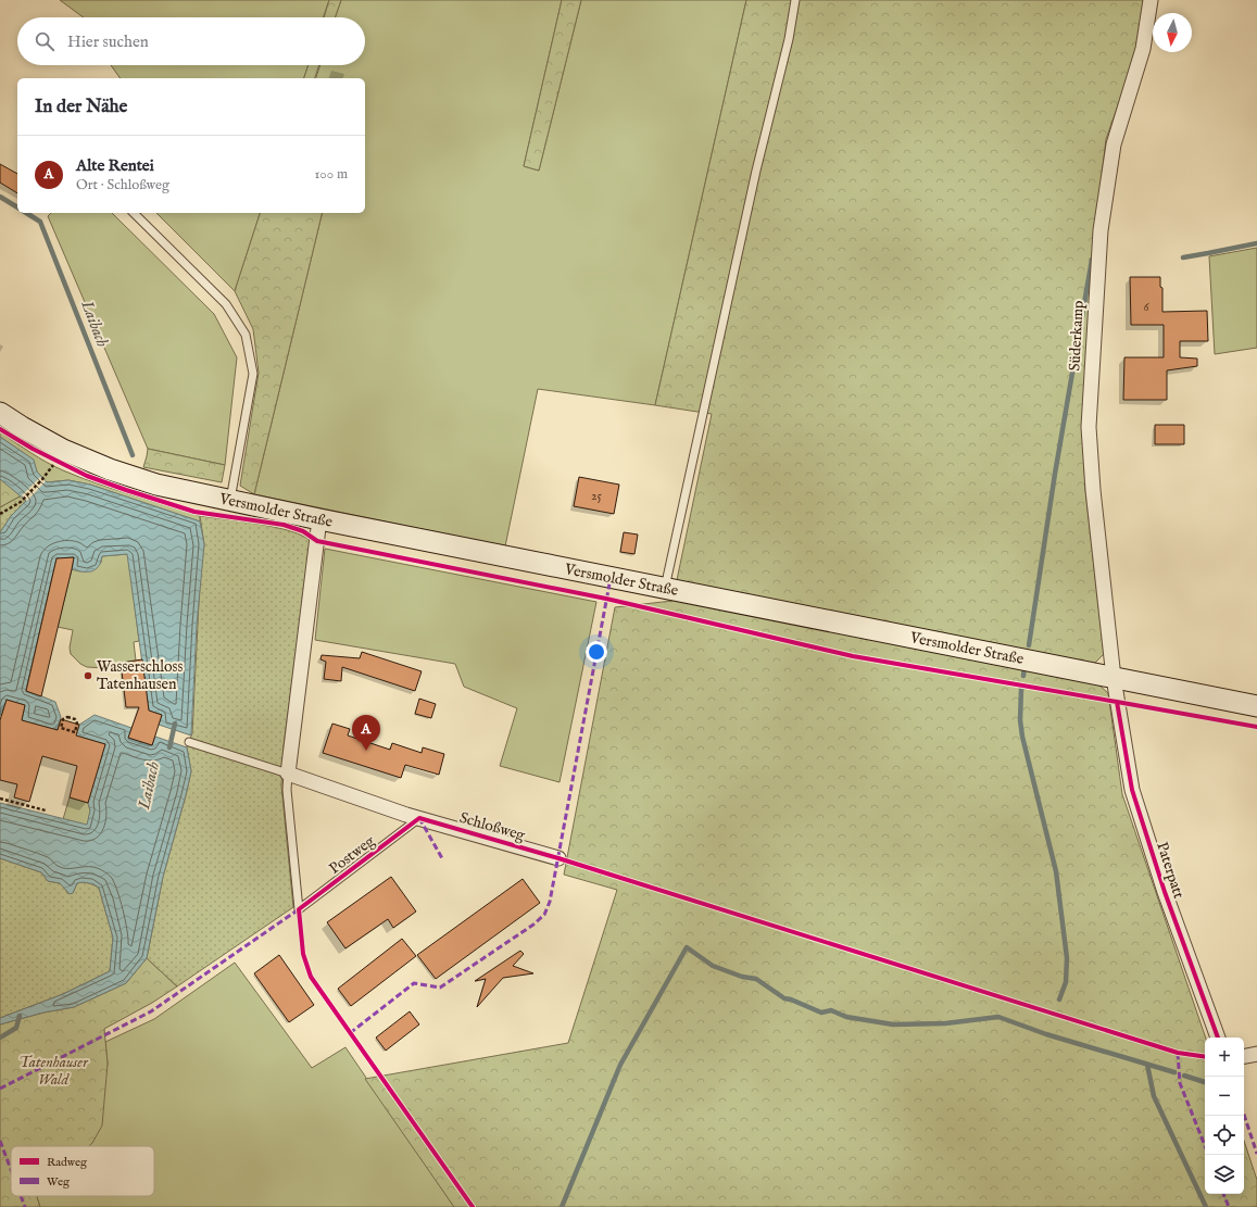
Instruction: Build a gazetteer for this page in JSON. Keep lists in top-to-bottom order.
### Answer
{
  "streets": {
    "main road": ["Versmolder Straße"],
    "street": ["Süderkamp", "Schloßweg", "Paterpatt"],
    "lane": ["Postweg"]
  },
  "crossings": [
    ["Süderkamp", "Versmolder Straße"],
    ["Süderkamp", "Paterpatt"],
    ["Versmolder Straße", "Paterpatt"],
    ["Schloßweg", "Postweg"]
  ],
  "water": ["Laibach"],
  "parks": ["Tatenhauser Wald"],
  "places": ["Wasserschloss Tatenhausen"],
  "house_numbers": ["6", "25"],
  "legend": ["Radweg", "Weg"],
  "north": "bottom",
  "page": {
    "search": "Hier suchen",
    "heading": "In der Nähe",
    "list": [
      {
        "mark": "A",
        "name": "Alte Rentei",
        "note": "Ort · Schloßweg",
        "value": "100 m"
      }
    ],
    "pins": "A",
    "map_buttons": ["+", "−"]
  }
}
